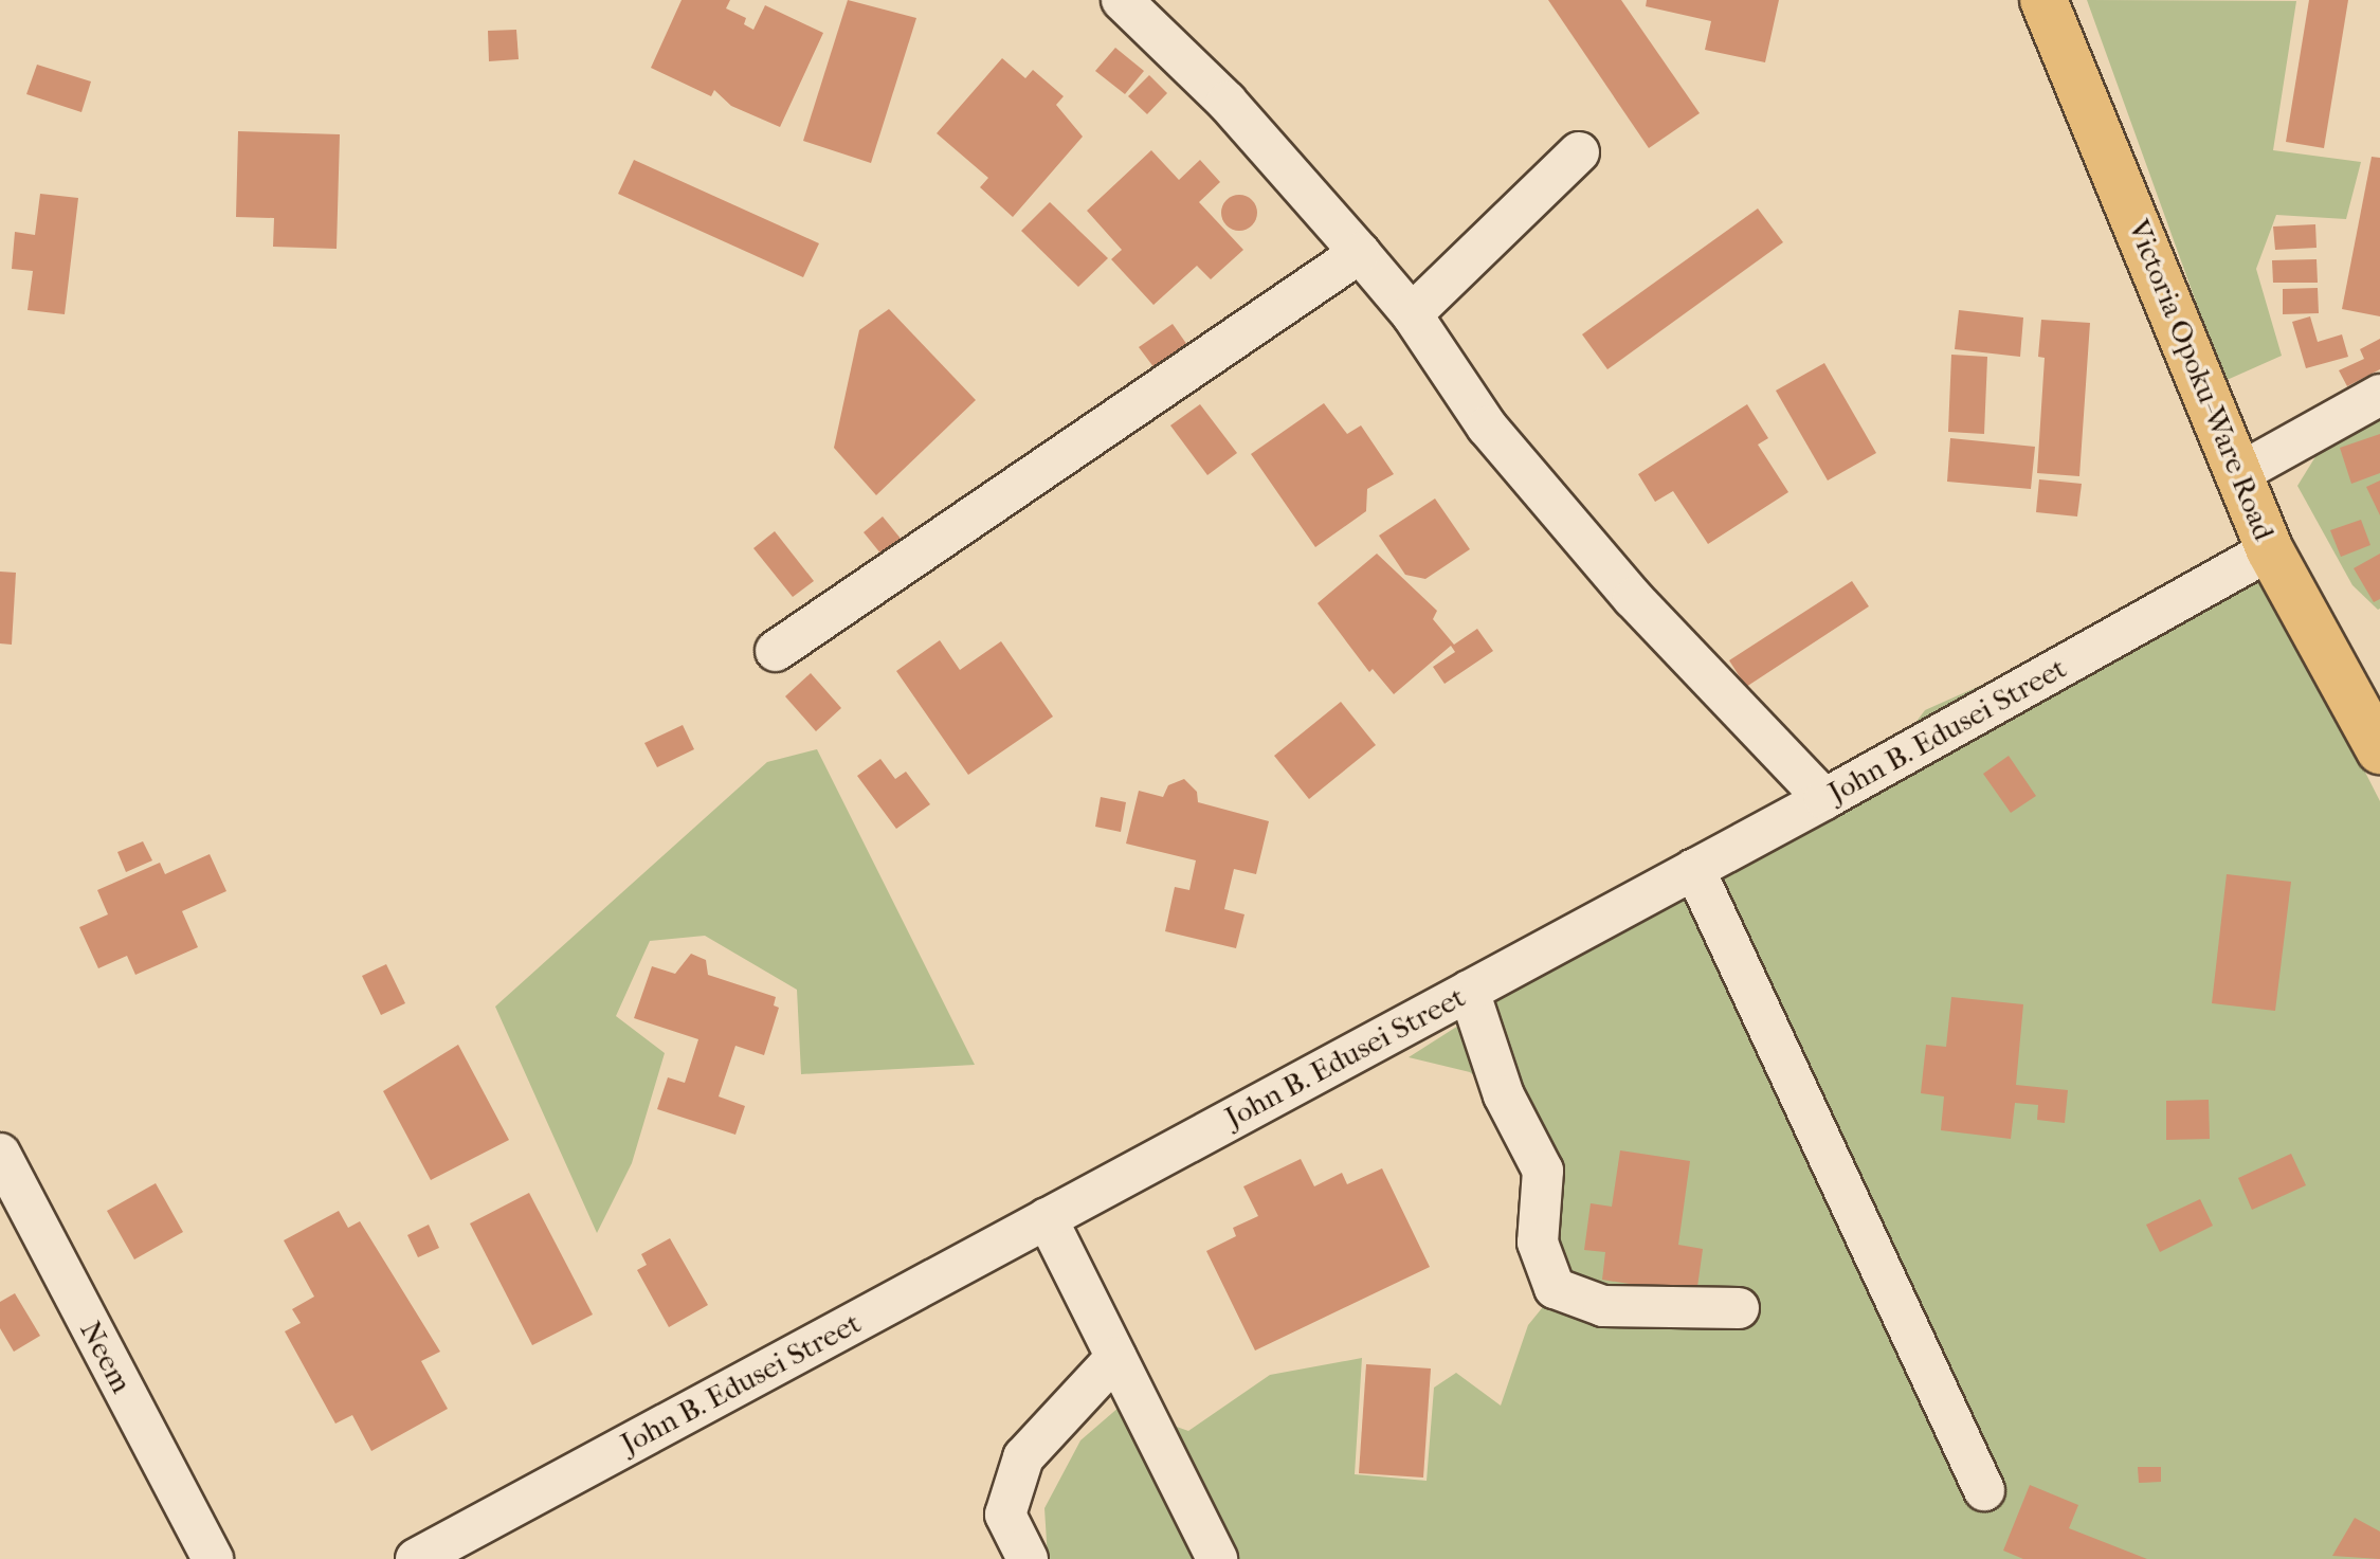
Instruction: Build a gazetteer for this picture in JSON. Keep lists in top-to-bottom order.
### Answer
{
  "streets": {
    "main road": ["Victoria Opoku-Ware Road"],
    "street": ["John B. Edusei Street", "Neem"]
  },
  "crossings": [
    ["Victoria Opoku-Ware Road", "John B. Edusei Street"]
  ]
}
